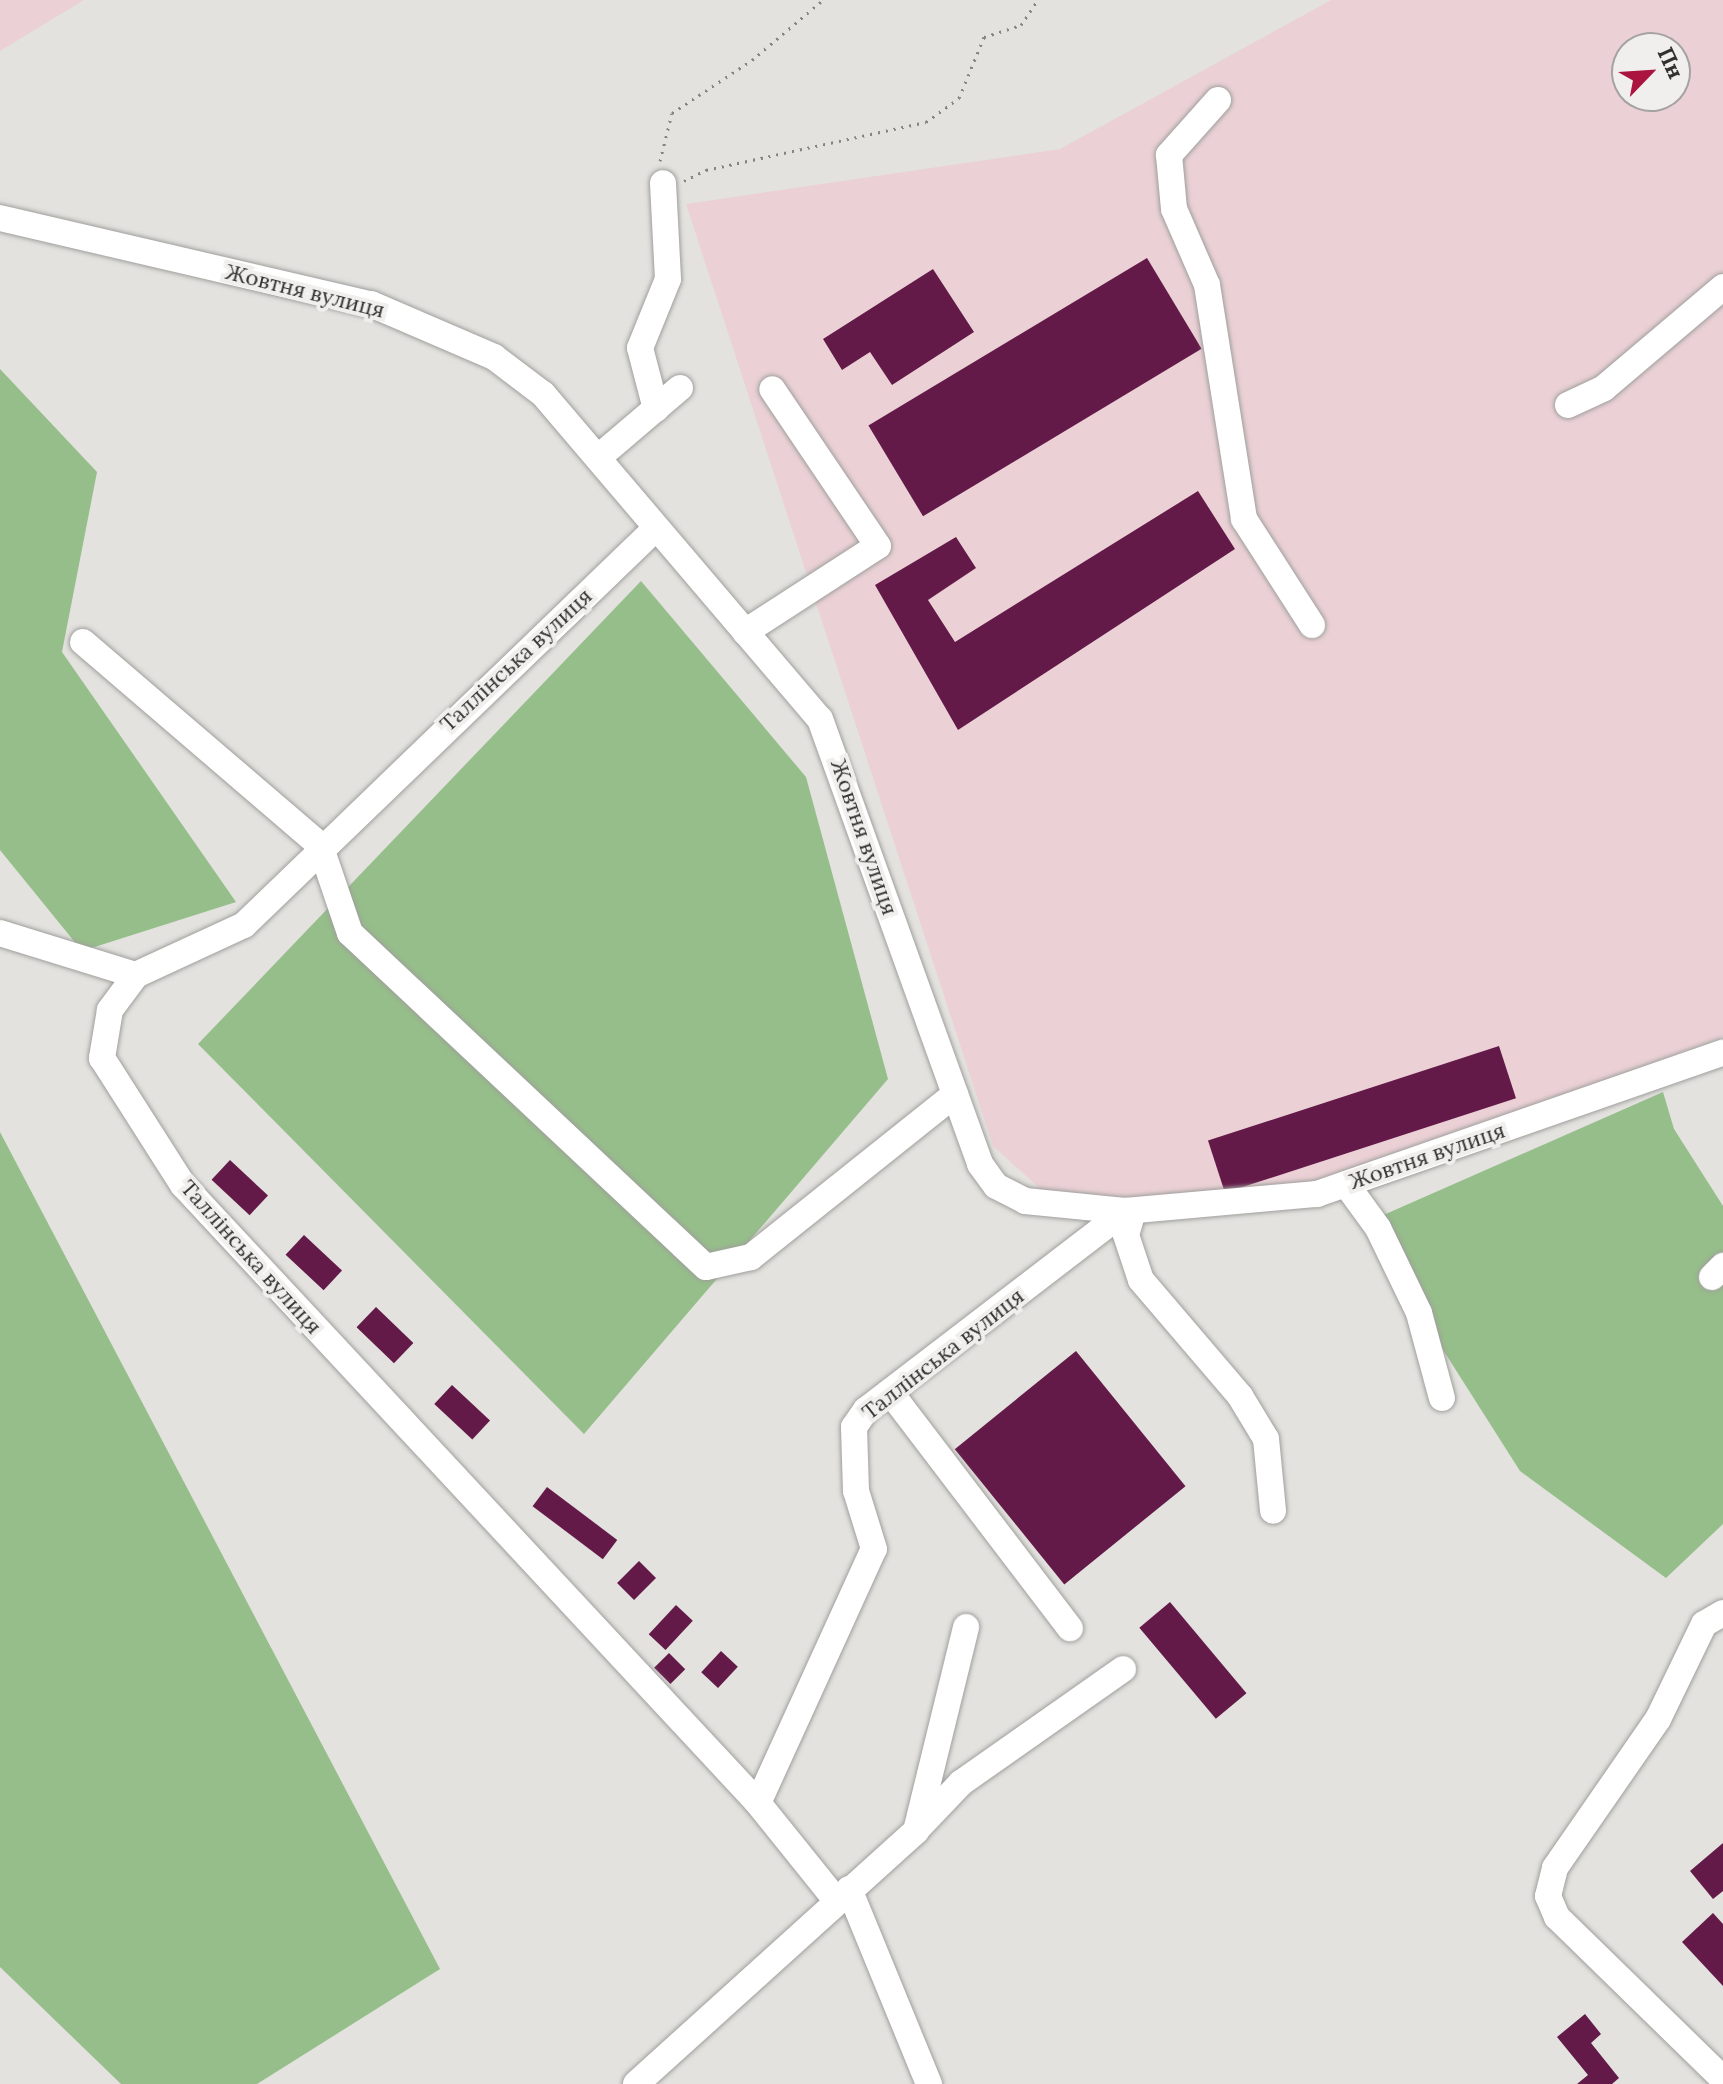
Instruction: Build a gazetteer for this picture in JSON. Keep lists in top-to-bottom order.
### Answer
{
  "streets": {
    "street": ["Жовтня вулиця", "Таллінська вулиця"]
  },
  "crossings": [
    ["Жовтня вулиця", "Таллінська вулиця"]
  ],
  "north": "top right"
}
